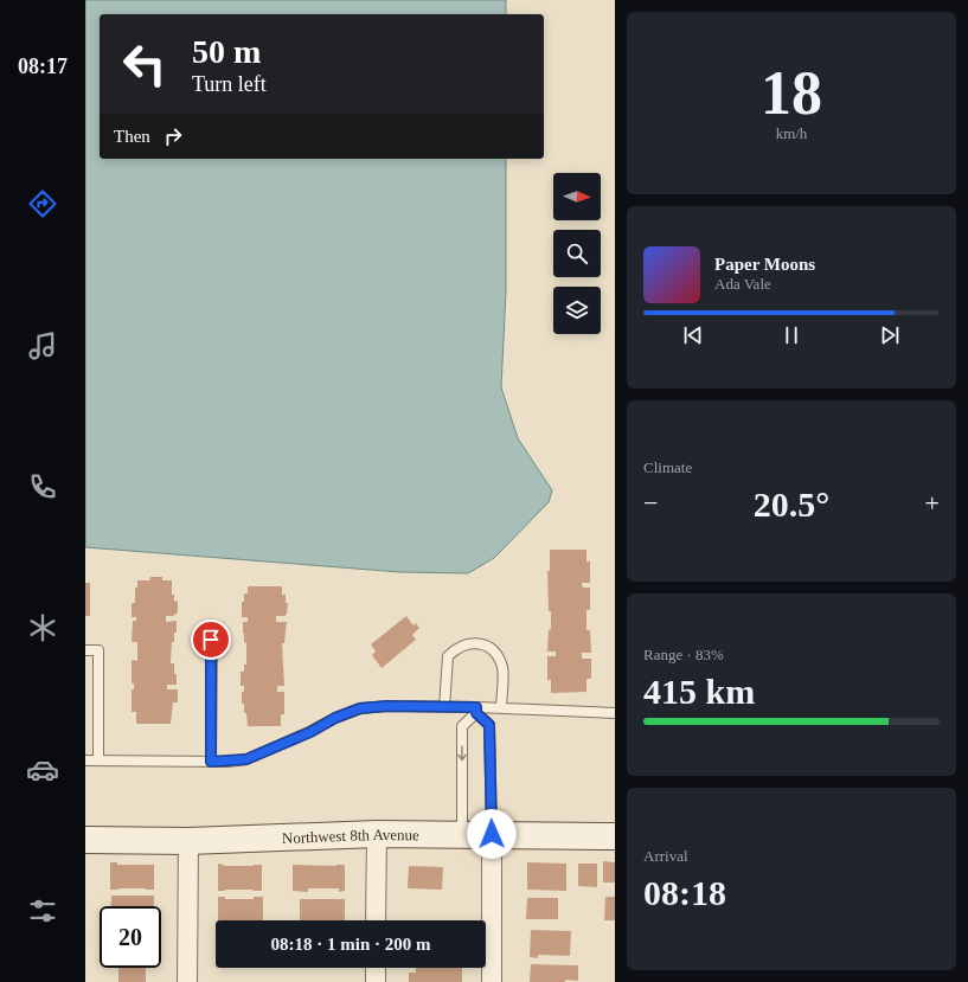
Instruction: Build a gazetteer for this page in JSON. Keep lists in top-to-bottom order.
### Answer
{
  "streets": {
    "street": ["Northwest 8th Avenue"]
  },
  "north": "right",
  "page": {
    "tabs": "08:17",
    "tile": [
      ["18", "km/h"],
      "Climate",
      ["Range · 83%", "415 km"],
      ["Arrival", "08:18"]
    ],
    "turn": ["50 m", "Turn left"],
    "then": "Then",
    "song": ["Paper Moons", "Ada Vale"],
    "heat": ["−", "20.5°", "+"],
    "limit": "20",
    "trip": "08:18 · 1 min · 200 m"
  }
}
